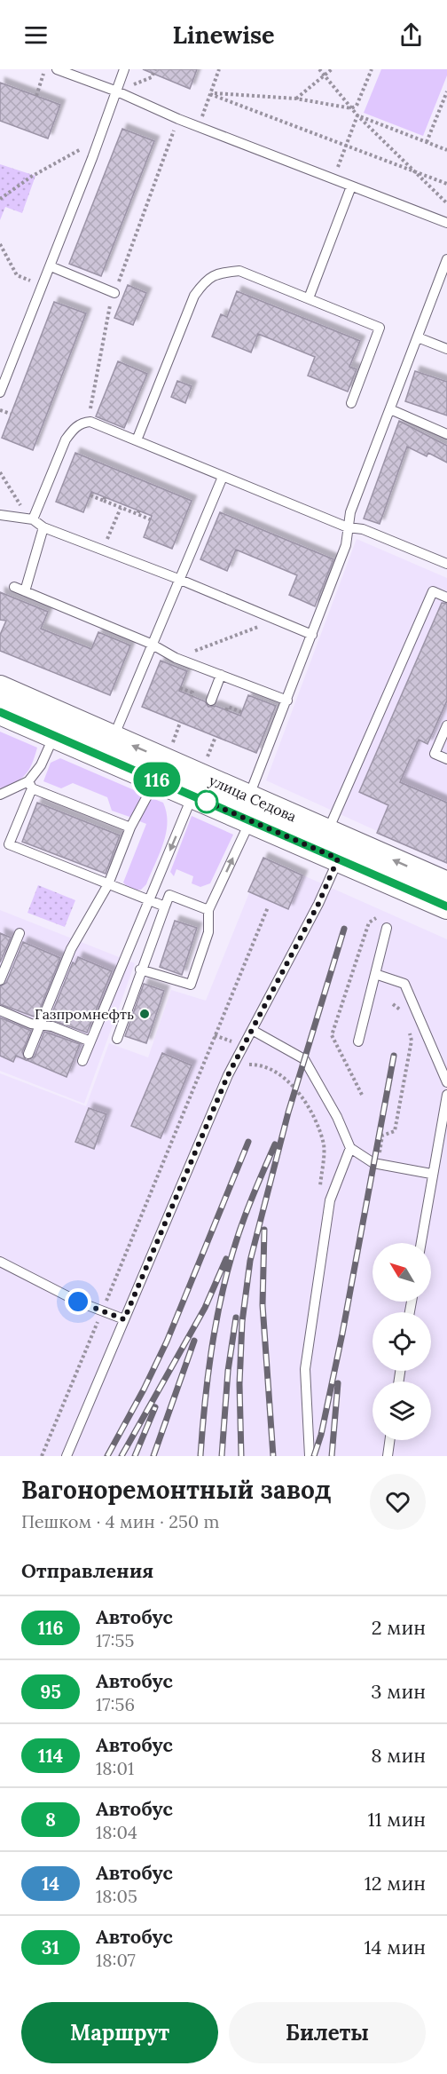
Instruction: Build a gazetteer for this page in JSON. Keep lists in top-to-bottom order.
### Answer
{
  "streets": {
    "main road": ["улица Седова"]
  },
  "places": ["Газпромнефть"],
  "lines": ["bus line 116"],
  "north": "top left",
  "page": {
    "header": "Linewise",
    "on_map": "116",
    "heading": [
      ["Вагоноремонтный завод", "Пешком · 4 мин · 250 m"],
      "Отправления"
    ],
    "list": [
      {
        "mark": "116",
        "name": "Автобус",
        "note": "17:55",
        "value": "2 мин"
      },
      {
        "mark": "95",
        "name": "Автобус",
        "note": "17:56",
        "value": "3 мин"
      },
      {
        "mark": "114",
        "name": "Автобус",
        "note": "18:01",
        "value": "8 мин"
      },
      {
        "mark": "8",
        "name": "Автобус",
        "note": "18:04",
        "value": "11 мин"
      },
      {
        "mark": "14",
        "name": "Автобус",
        "note": "18:05",
        "value": "12 мин"
      },
      {
        "mark": "31",
        "name": "Автобус",
        "note": "18:07",
        "value": "14 мин"
      }
    ],
    "buttons": ["Маршрут", "Билеты"]
  }
}
